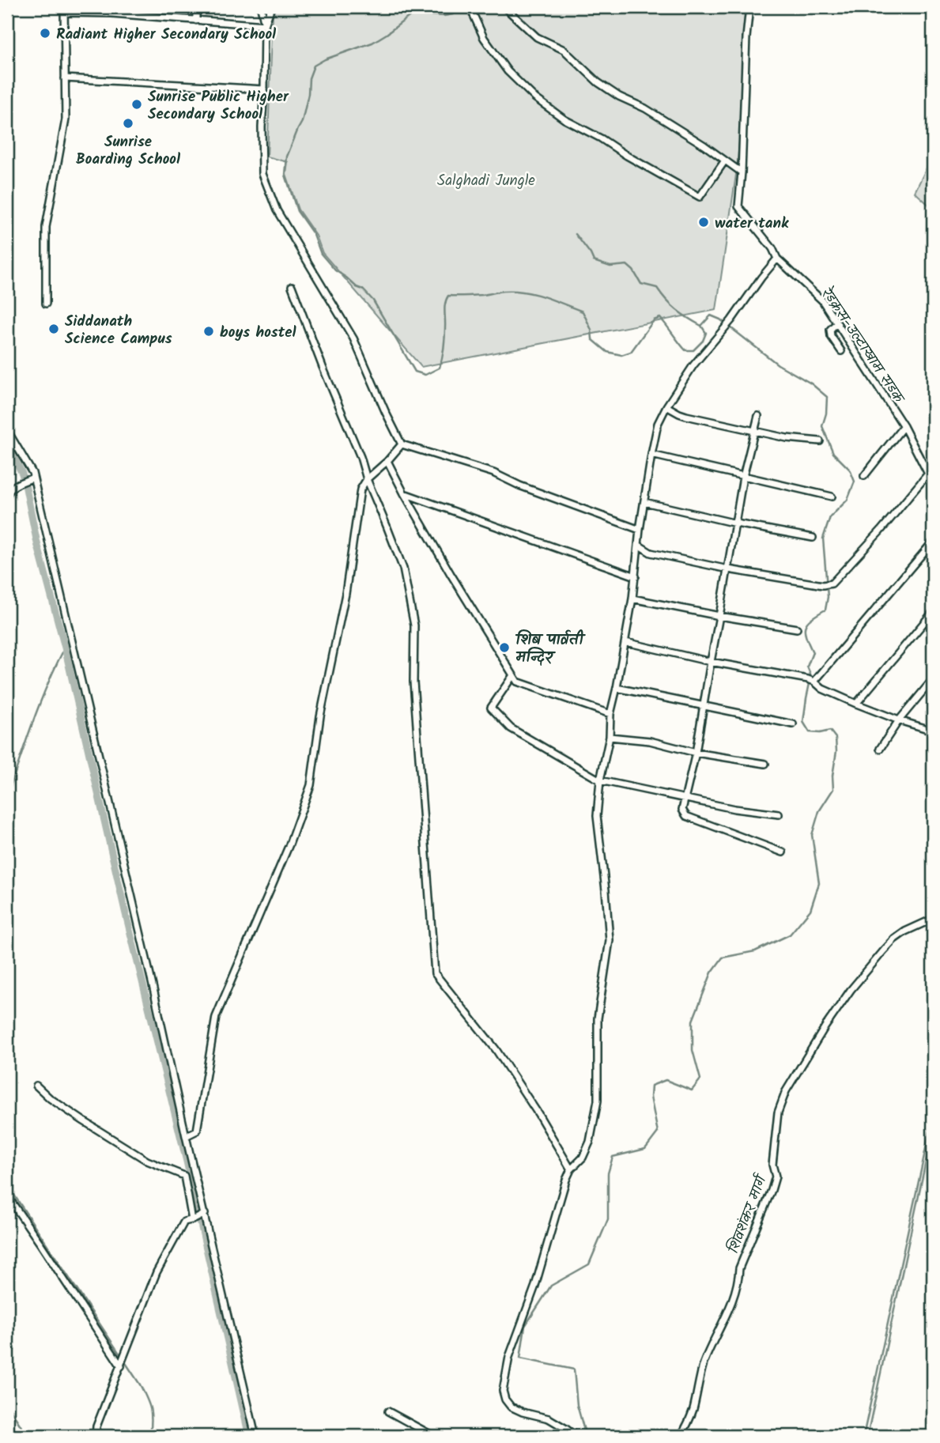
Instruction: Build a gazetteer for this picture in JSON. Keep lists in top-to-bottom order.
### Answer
{
  "streets": {
    "street": ["रेडक्रस-उल्टाखाम सडक", "शिवशंकर मार्ग"]
  },
  "parks": ["Salghadi Jungle"],
  "places": [
    "Radiant Higher Secondary School",
    "Sunrise Public Higher Secondary School",
    "Sunrise Boarding School",
    "water tank",
    "Siddanath Science Campus",
    "boys hostel",
    "शिब पार्वती मन्दिर"
  ]
}
